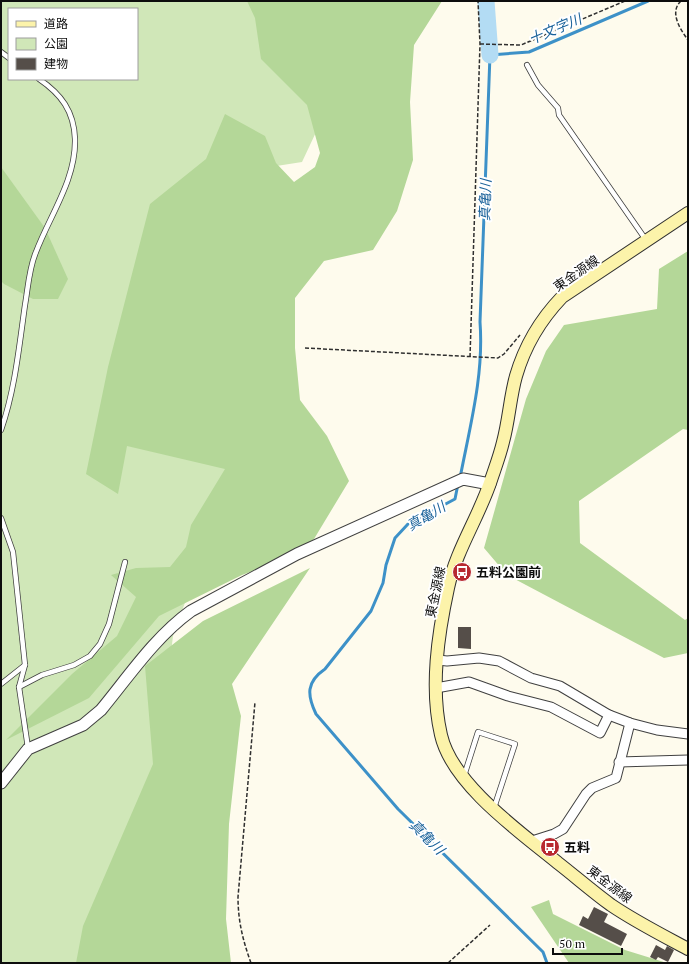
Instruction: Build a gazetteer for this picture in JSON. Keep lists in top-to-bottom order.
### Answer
{
  "streets": {
    "main road": ["東金源線"]
  },
  "water": ["十文字川", "真亀川"],
  "places": {
    "bus stop": ["五料公園前", "五料"]
  },
  "legend": ["道路", "公園", "建物"],
  "scale_bar": "50 m"
}
